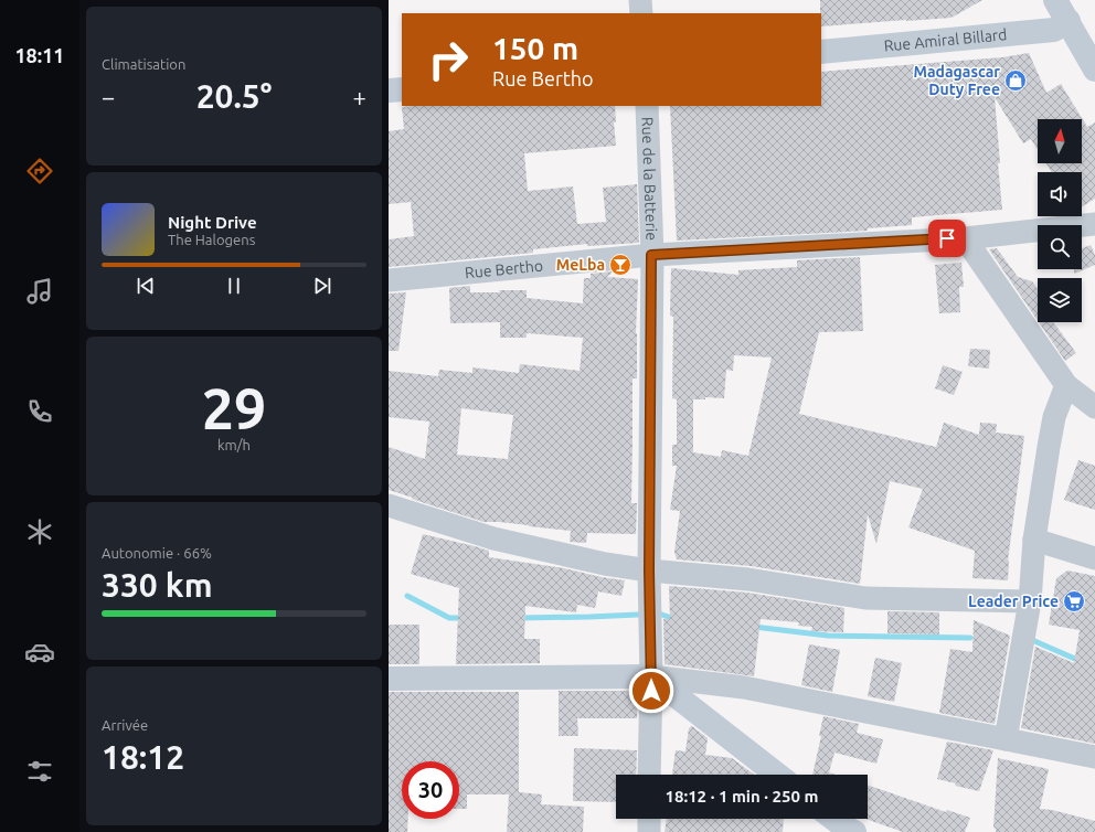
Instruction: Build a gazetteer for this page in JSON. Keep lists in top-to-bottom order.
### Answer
{
  "streets": {
    "street": ["Rue Amiral Billard", "Rue de la Batterie", "Rue Bertho"]
  },
  "crossings": [
    ["Rue de la Batterie", "Rue Bertho"]
  ],
  "places": {
    "shop": ["Madagascar Duty Free"],
    "bar": ["MeLba"],
    "supermarket": ["Leader Price"]
  },
  "north": "top",
  "page": {
    "tabs": "18:11",
    "tile": [
      "Climatisation",
      ["29", "km/h"],
      ["Autonomie · 66%", "330 km"],
      ["Arrivée", "18:12"]
    ],
    "turn": ["150 m", "Rue Bertho"],
    "heat": ["−", "20.5°", "+"],
    "song": ["Night Drive", "The Halogens"],
    "limit": "30",
    "trip": "18:12 · 1 min · 250 m"
  }
}
